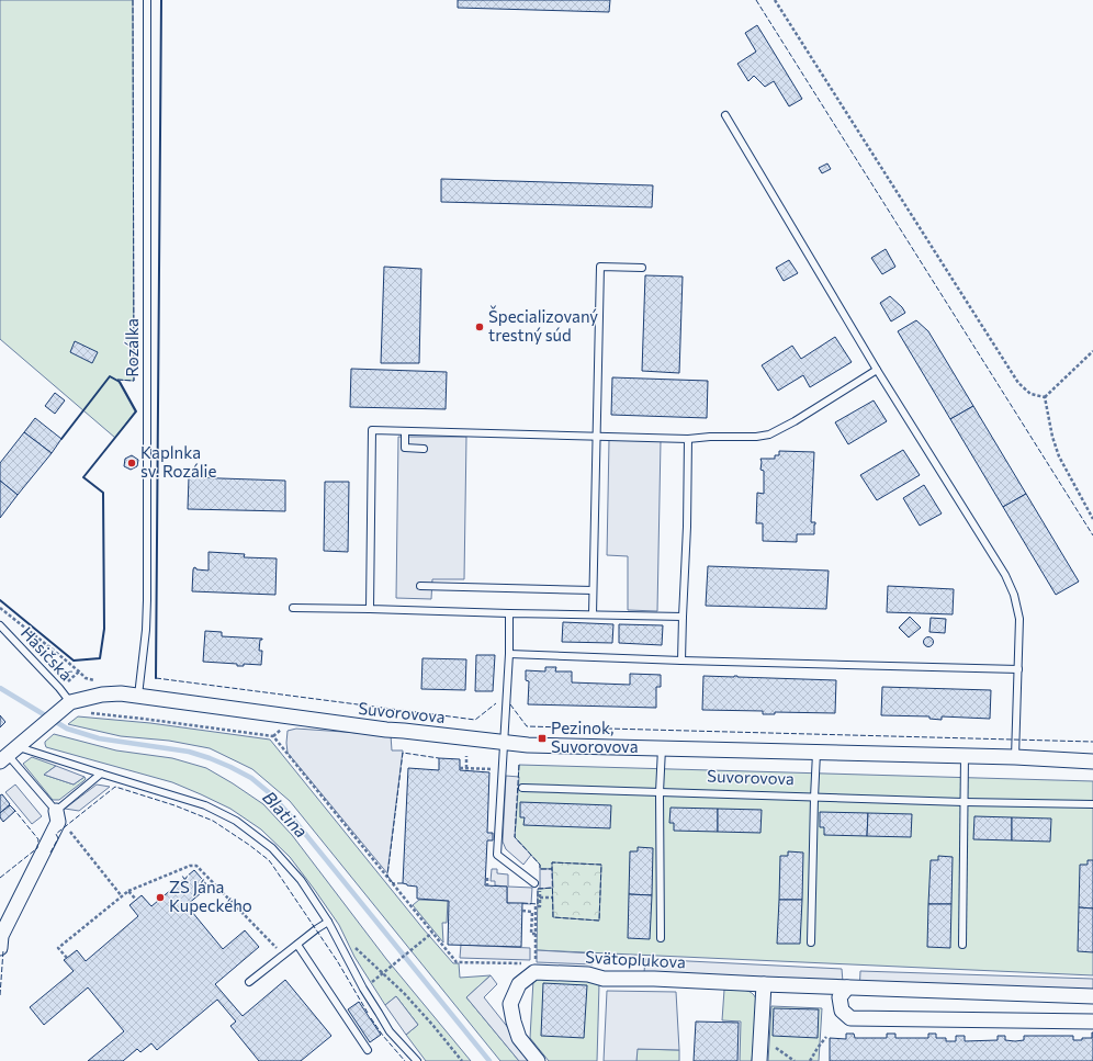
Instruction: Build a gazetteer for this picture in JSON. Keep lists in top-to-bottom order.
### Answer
{
  "streets": {
    "street": ["Suvorovova", "Svätoplukova"],
    "lane": ["Rozálka", "Hasičská"]
  },
  "crossings": [
    ["Rozálka", "Suvorovova"],
    ["Hasičská", "Suvorovova"]
  ],
  "water": ["Blatina"],
  "places": {
    "other": ["Špecializovaný trestný súd", "Kaplnka sv. Rozálie", "ZŠ Jána Kupeckého"],
    "transit": ["Pezinok, Suvorovova"]
  }
}
